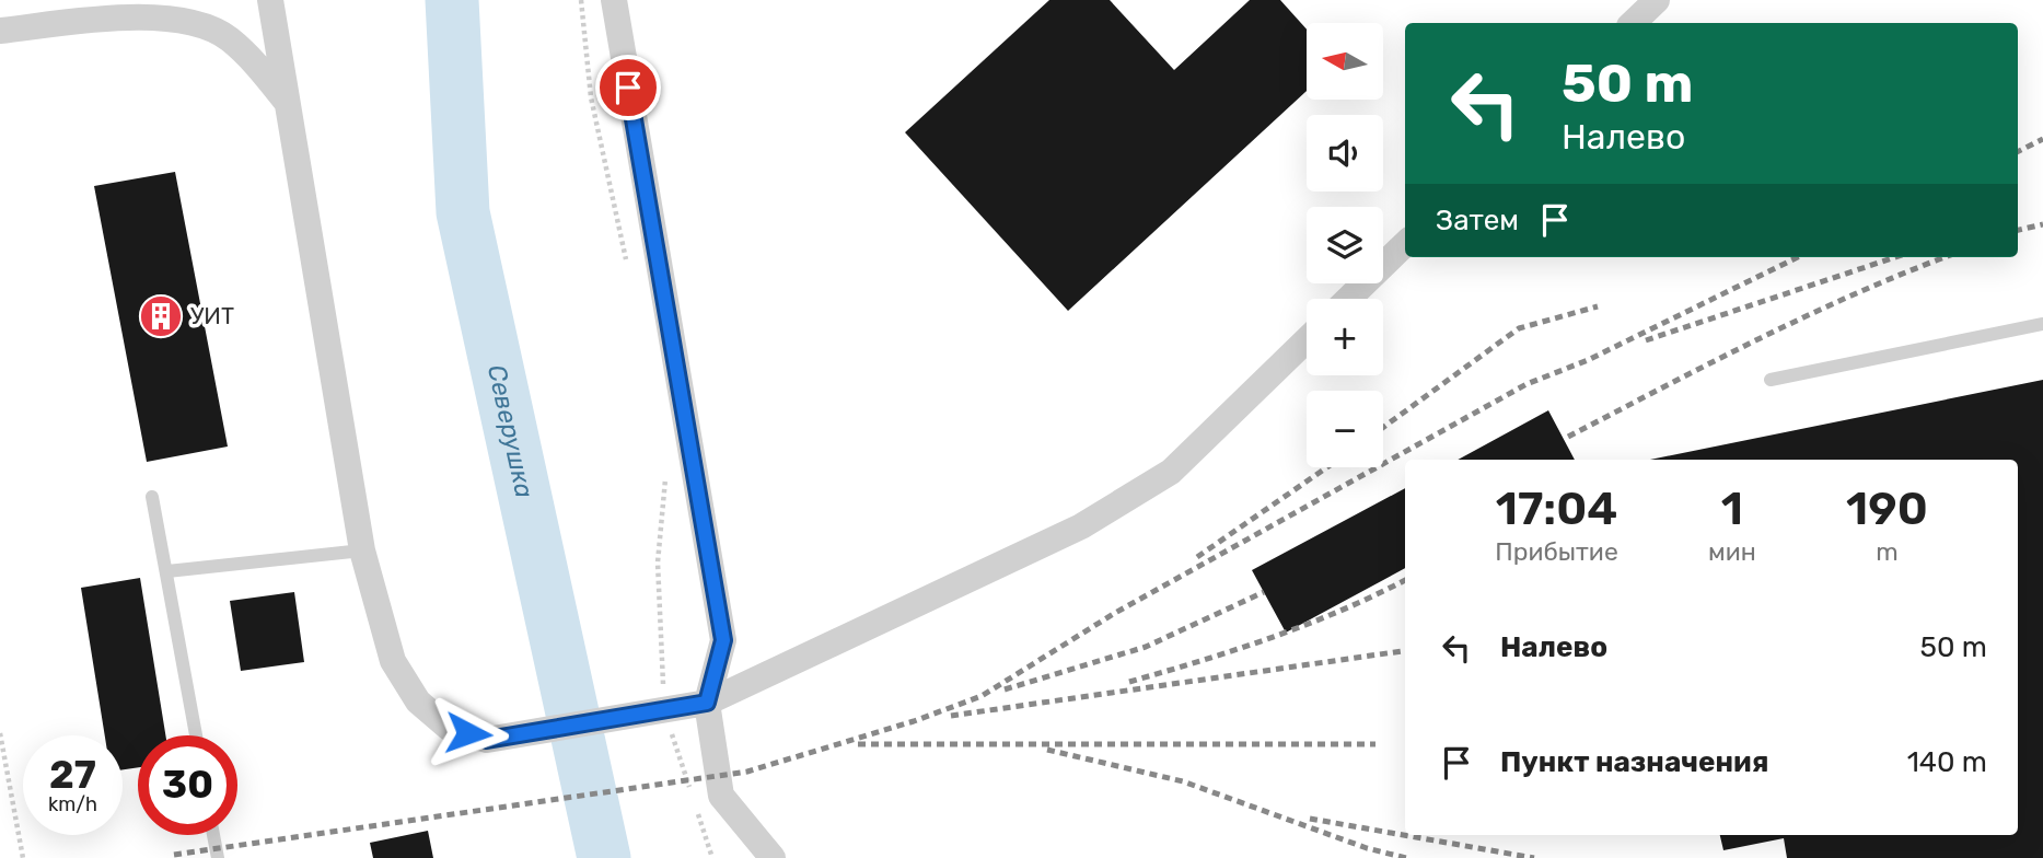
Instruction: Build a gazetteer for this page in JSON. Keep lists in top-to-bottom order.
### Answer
{
  "water": ["Северушка"],
  "places": {
    "building": ["УИТ"]
  },
  "north": "left",
  "page": {
    "map_buttons": ["+", "−"],
    "turn": ["50 m", "Налево"],
    "then": "Затем",
    "eta": [
      "17:04",
      "Прибытие",
      "1",
      "мин",
      "190",
      "m"
    ],
    "list": [
      {
        "name": "Налево",
        "value": "50 m"
      },
      {
        "name": "Пункт назначения",
        "value": "140 m"
      }
    ],
    "speed": "27 km/h",
    "limit": "30"
  }
}
